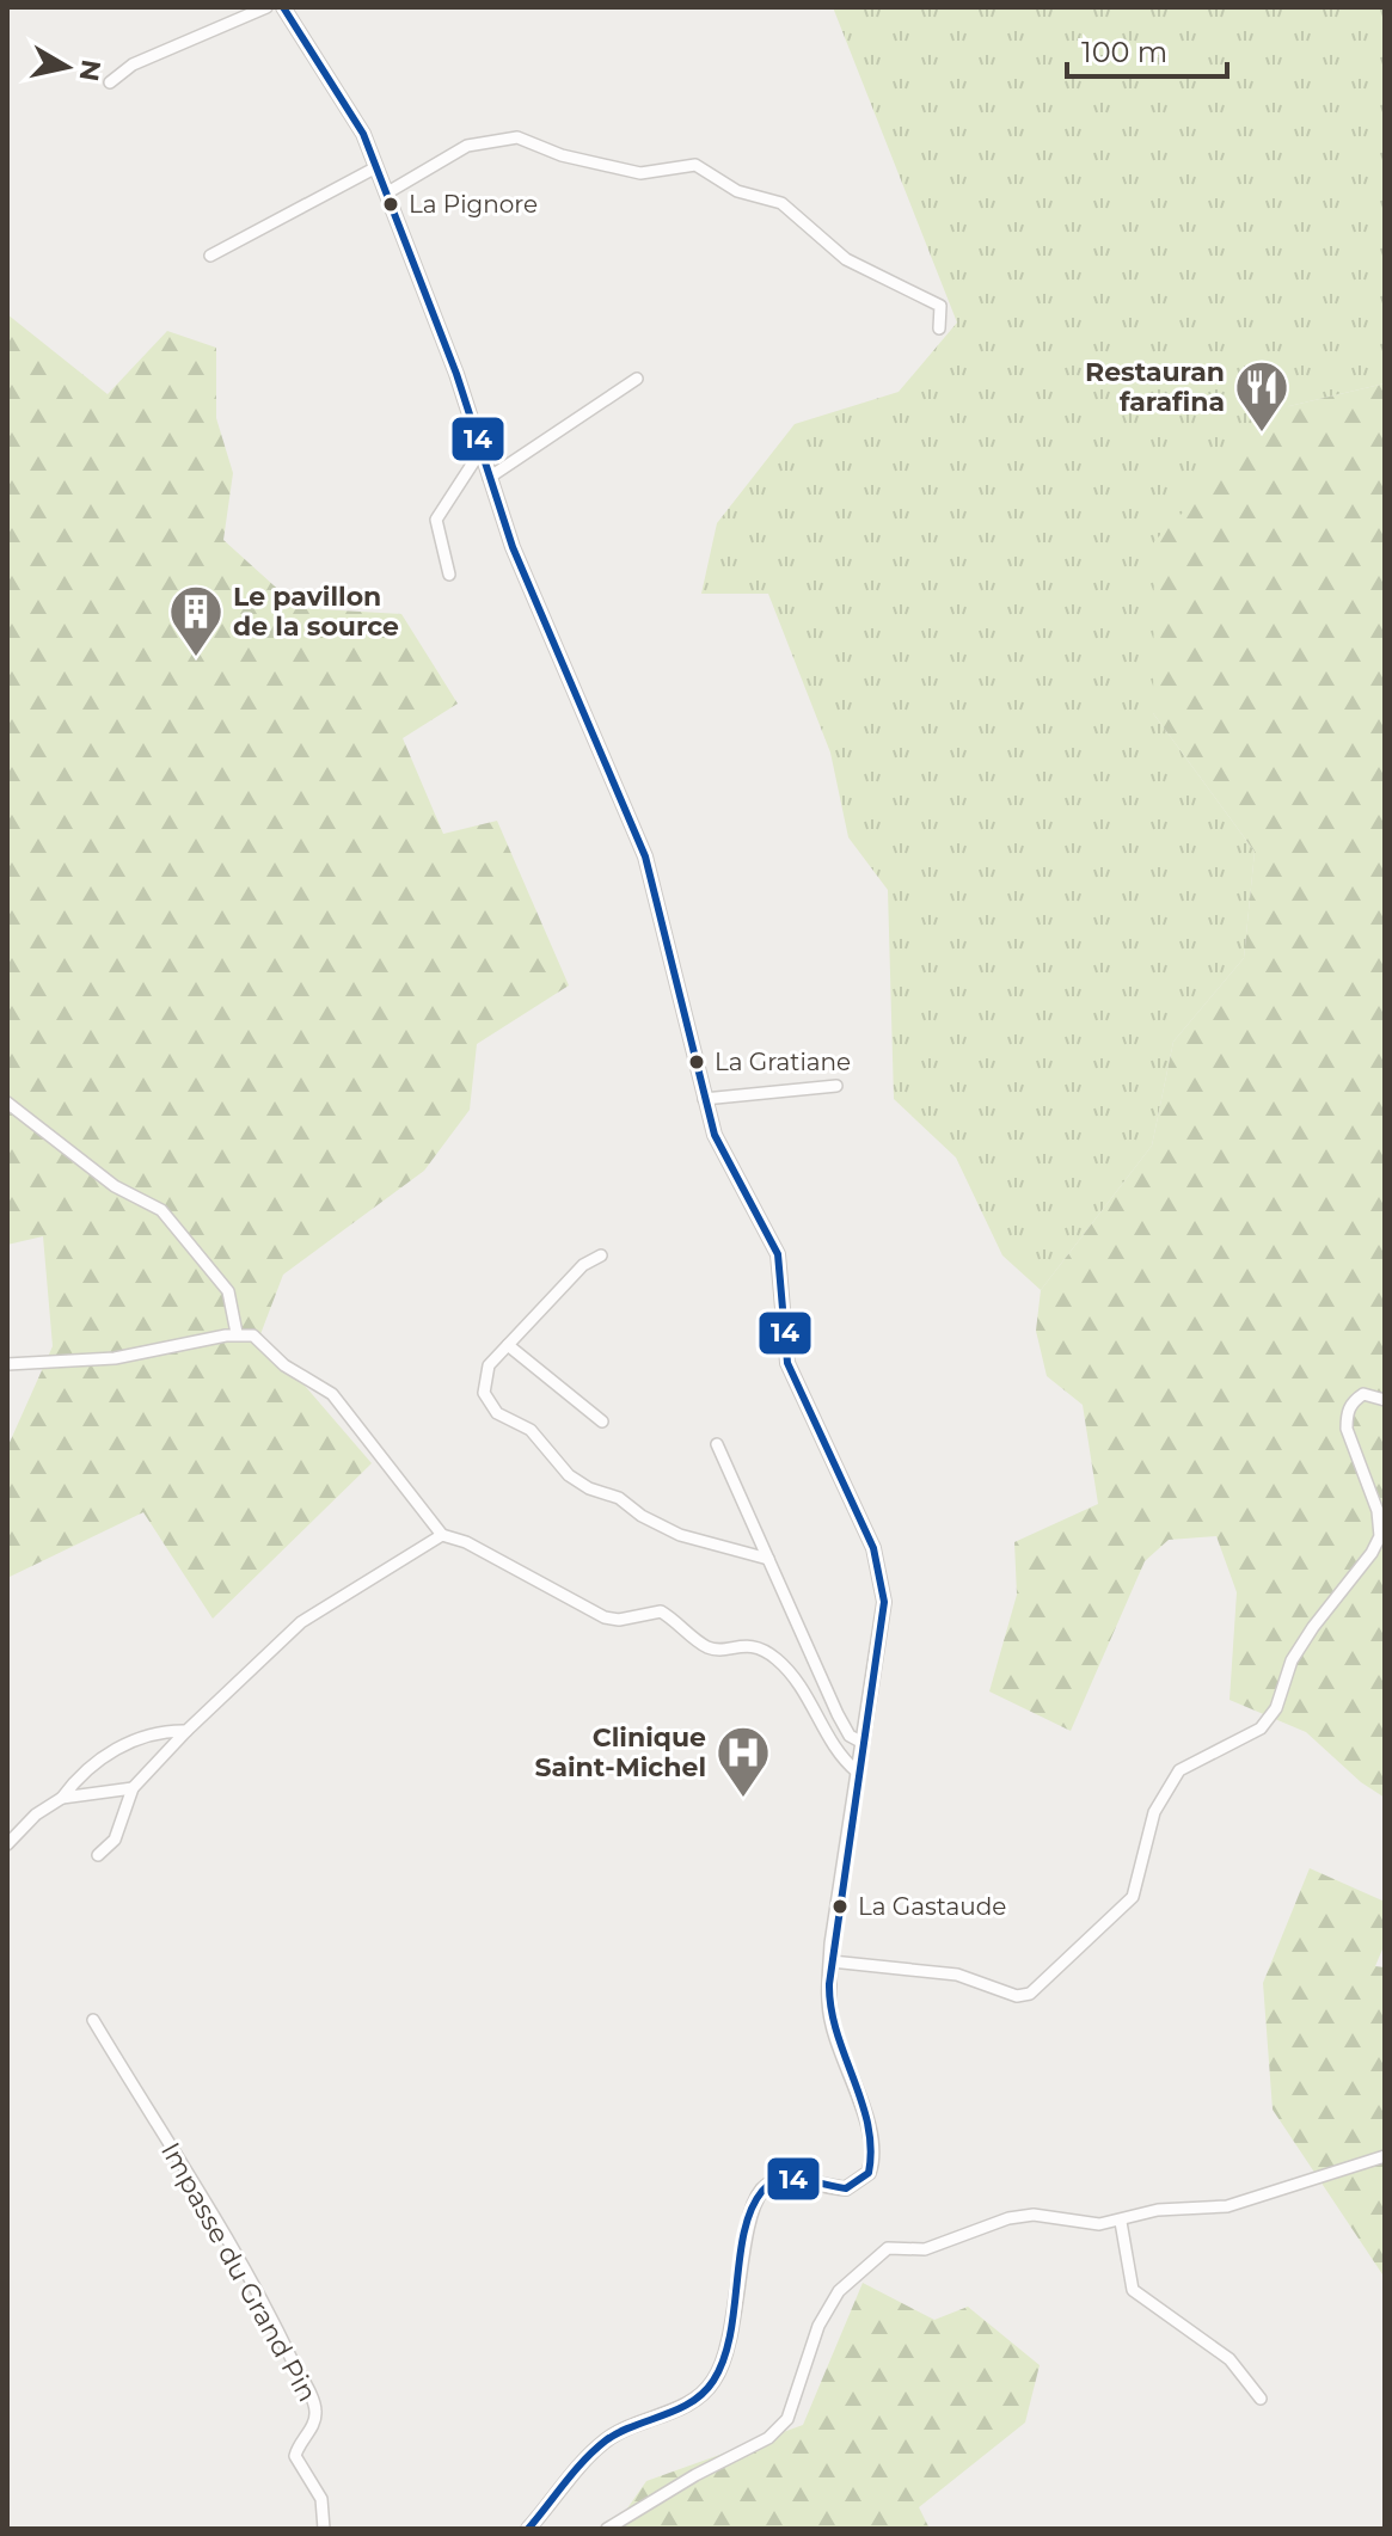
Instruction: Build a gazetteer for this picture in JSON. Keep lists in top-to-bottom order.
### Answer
{
  "streets": {
    "street": ["Impasse du Grand Pin"]
  },
  "places": {
    "other": ["La Pignore", "La Gratiane", "La Gastaude"],
    "restaurant": ["Restauran farafina"],
    "building": ["Le pavillon de la source"],
    "hospital": ["Clinique Saint-Michel"]
  },
  "lines": ["transit line 14"],
  "scale_bar": "100 m",
  "north": "right"
}
